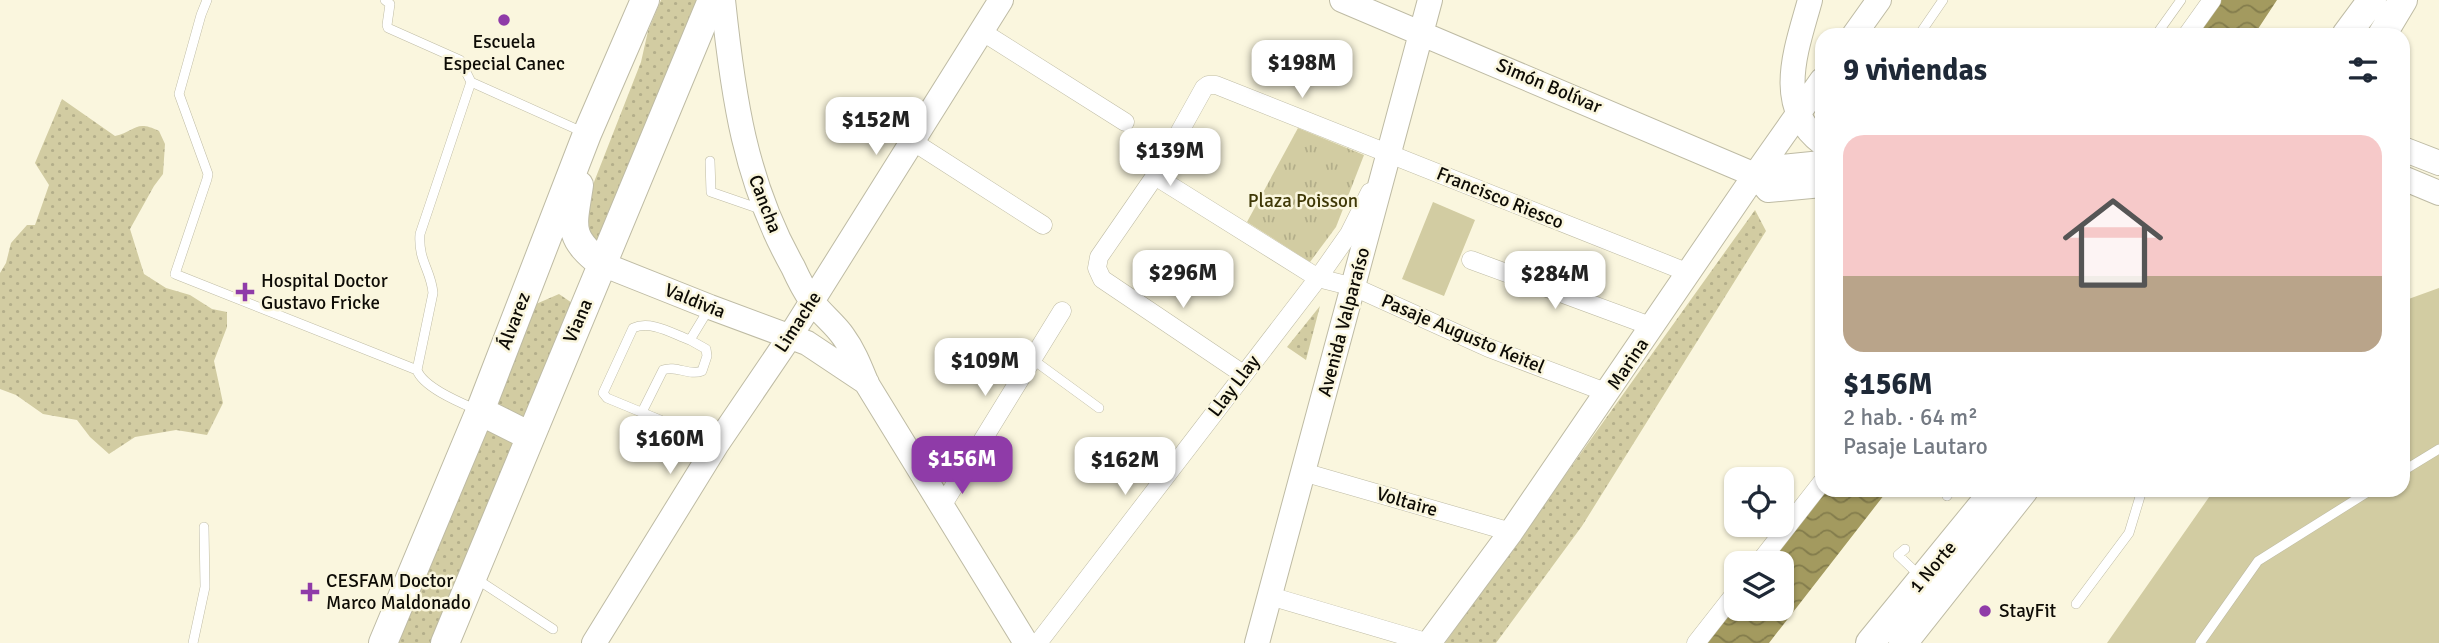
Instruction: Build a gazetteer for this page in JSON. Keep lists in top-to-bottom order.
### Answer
{
  "streets": {
    "main road": [
      "Simón Bolívar",
      "Cancha",
      "Valdivia",
      "Álvarez",
      "Viana",
      "Limache",
      "Avenida Valparaíso",
      "Marina",
      "1 Norte"
    ],
    "street": [
      "Francisco Riesco",
      "Pasaje Augusto Keitel",
      "Llay Llay",
      "Voltaire"
    ]
  },
  "crossings": [
    ["Simón Bolívar", "Avenida Valparaíso"],
    ["Simón Bolívar", "Marina"],
    ["Francisco Riesco", "Avenida Valparaíso"],
    ["Francisco Riesco", "Pasaje Augusto Keitel"],
    ["Francisco Riesco", "Marina"],
    ["Francisco Riesco", "Llay Llay"],
    ["Cancha", "Valdivia"],
    ["Cancha", "Limache"],
    ["Valdivia", "Viana"],
    ["Valdivia", "Limache"],
    ["Avenida Valparaíso", "Pasaje Augusto Keitel"],
    ["Avenida Valparaíso", "Llay Llay"],
    ["Avenida Valparaíso", "Voltaire"],
    ["Pasaje Augusto Keitel", "Marina"],
    ["Pasaje Augusto Keitel", "Llay Llay"],
    ["Marina", "Voltaire"]
  ],
  "parks": ["Plaza Poisson"],
  "places": {
    "other": ["Escuela Especial Canec", "StayFit"],
    "health": ["Hospital Doctor Gustavo Fricke", "CESFAM Doctor Marco Maldonado"]
  },
  "page": {
    "heading": "9 viviendas",
    "price": [
      "$198M",
      "$152M",
      "$139M",
      "$296M",
      "$284M",
      "$109M",
      "$160M",
      "$156M",
      "$162M"
    ],
    "list": [
      {
        "name": "$156M",
        "note": "2 hab. · 64 m² · Pasaje Lautaro"
      }
    ]
  }
}
